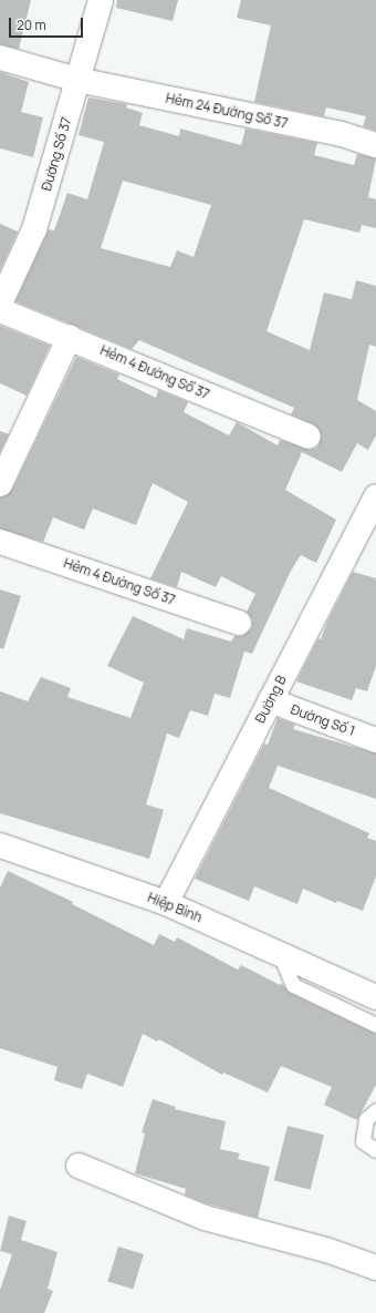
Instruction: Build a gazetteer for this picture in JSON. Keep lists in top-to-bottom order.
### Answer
{
  "streets": {
    "street": [
      "Hẻm 24 Đường Sổ 37",
      "Đường Số 37",
      "Hẻm 4 Đường Sổ 37",
      "Hẻm 4 Đường Số 37",
      "Đường B",
      "Đường Số 1",
      "Hiệp Bình"
    ]
  },
  "crossings": [
    ["Hẻm 24 Đường Sổ 37", "Đường Số 37"],
    ["Đường B", "Đường Số 1"],
    ["Đường B", "Hiệp Bình"]
  ],
  "scale_bar": "20 m"
}
